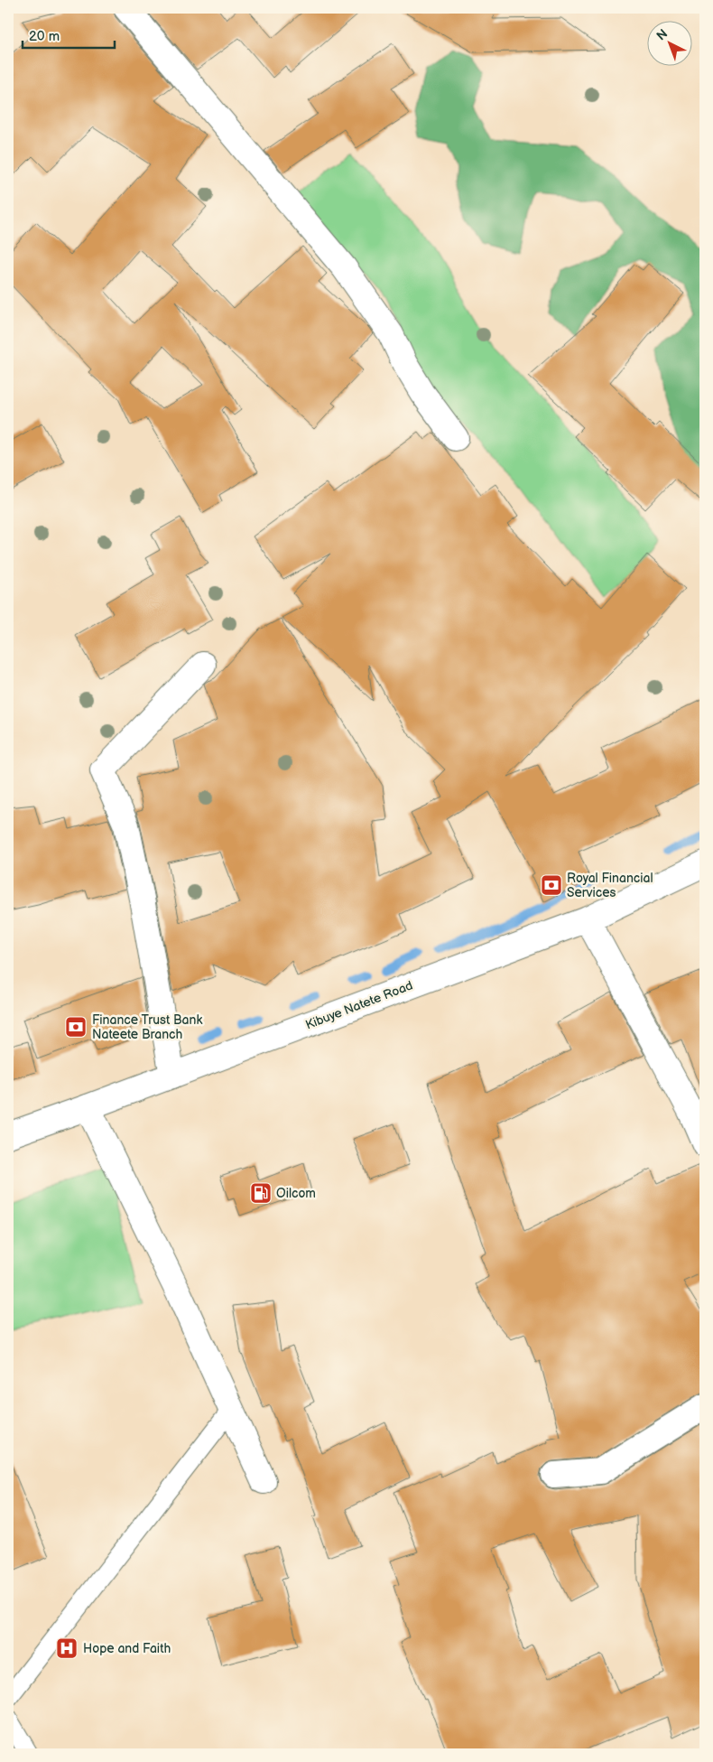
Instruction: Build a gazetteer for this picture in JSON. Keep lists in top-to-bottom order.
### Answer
{
  "streets": {
    "street": ["Kibuye Natete Road"]
  },
  "places": {
    "bank": ["Royal Financial Services", "Finance Trust Bank Nateete Branch"],
    "fuel station": ["Oilcom"],
    "hospital": ["Hope and Faith"]
  },
  "scale_bar": "20 m",
  "north": "top left"
}
